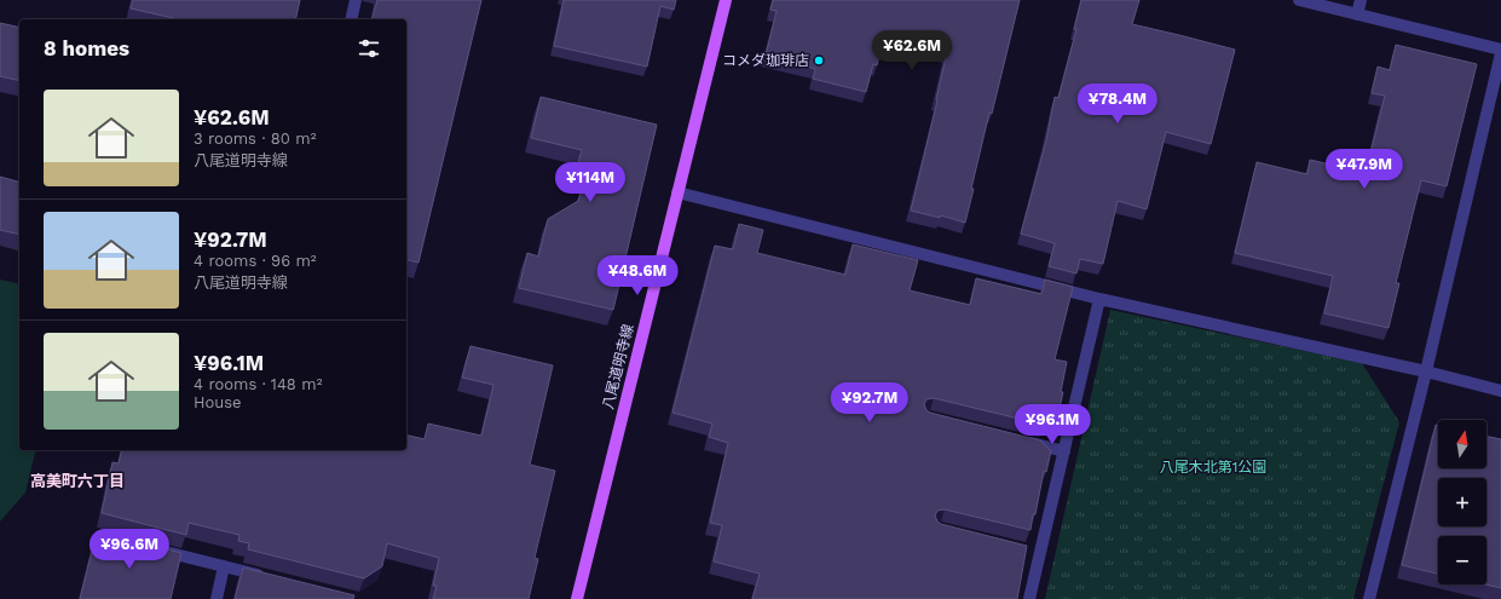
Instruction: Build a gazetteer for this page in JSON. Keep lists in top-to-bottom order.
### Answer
{
  "streets": {
    "main road": ["八尾道明寺線"]
  },
  "districts": ["高美町六丁目"],
  "parks": ["八尾木北第1公園"],
  "places": ["コメダ珈琲店"],
  "north": "top",
  "page": {
    "heading": "8 homes",
    "price": [
      "¥62.6M",
      "¥78.4M",
      "¥47.9M",
      "¥114M",
      "¥48.6M",
      "¥92.7M",
      "¥96.1M",
      "¥96.6M"
    ],
    "list": [
      {
        "name": "¥62.6M",
        "note": "3 rooms · 80 m² · 八尾道明寺線"
      },
      {
        "name": "¥92.7M",
        "note": "4 rooms · 96 m² · 八尾道明寺線"
      },
      {
        "name": "¥96.1M",
        "note": "4 rooms · 148 m² · House"
      }
    ],
    "map_buttons": ["+", "−"]
  }
}
